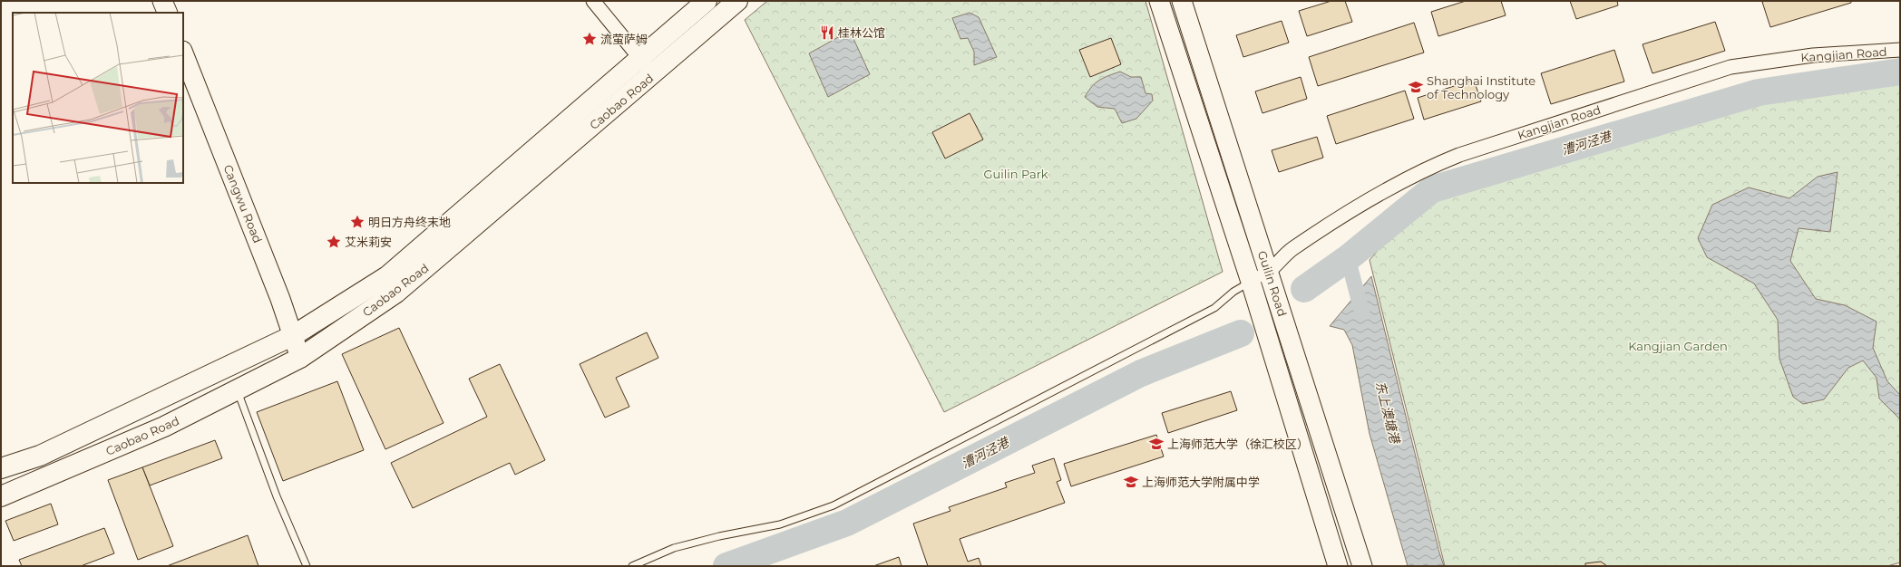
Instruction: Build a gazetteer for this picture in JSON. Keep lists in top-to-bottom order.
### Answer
{
  "streets": {
    "main road": ["Caobao Road", "Cangwu Road", "Guilin Road"],
    "street": ["Kangjian Road"]
  },
  "crossings": [
    ["Kangjian Road", "Guilin Road"],
    ["Caobao Road", "Cangwu Road"]
  ],
  "water": ["漕河泾港", "东上澳塘港"],
  "parks": ["Guilin Park", "Kangjian Garden"],
  "places": {
    "restaurant": ["桂林公馆"],
    "place": ["流萤萨姆", "明日方舟终末地", "艾米莉安"],
    "school or university": ["Shanghai Institute of Technology", "上海师范大学（徐汇校区）", "上海师范大学附属中学"]
  }
}
